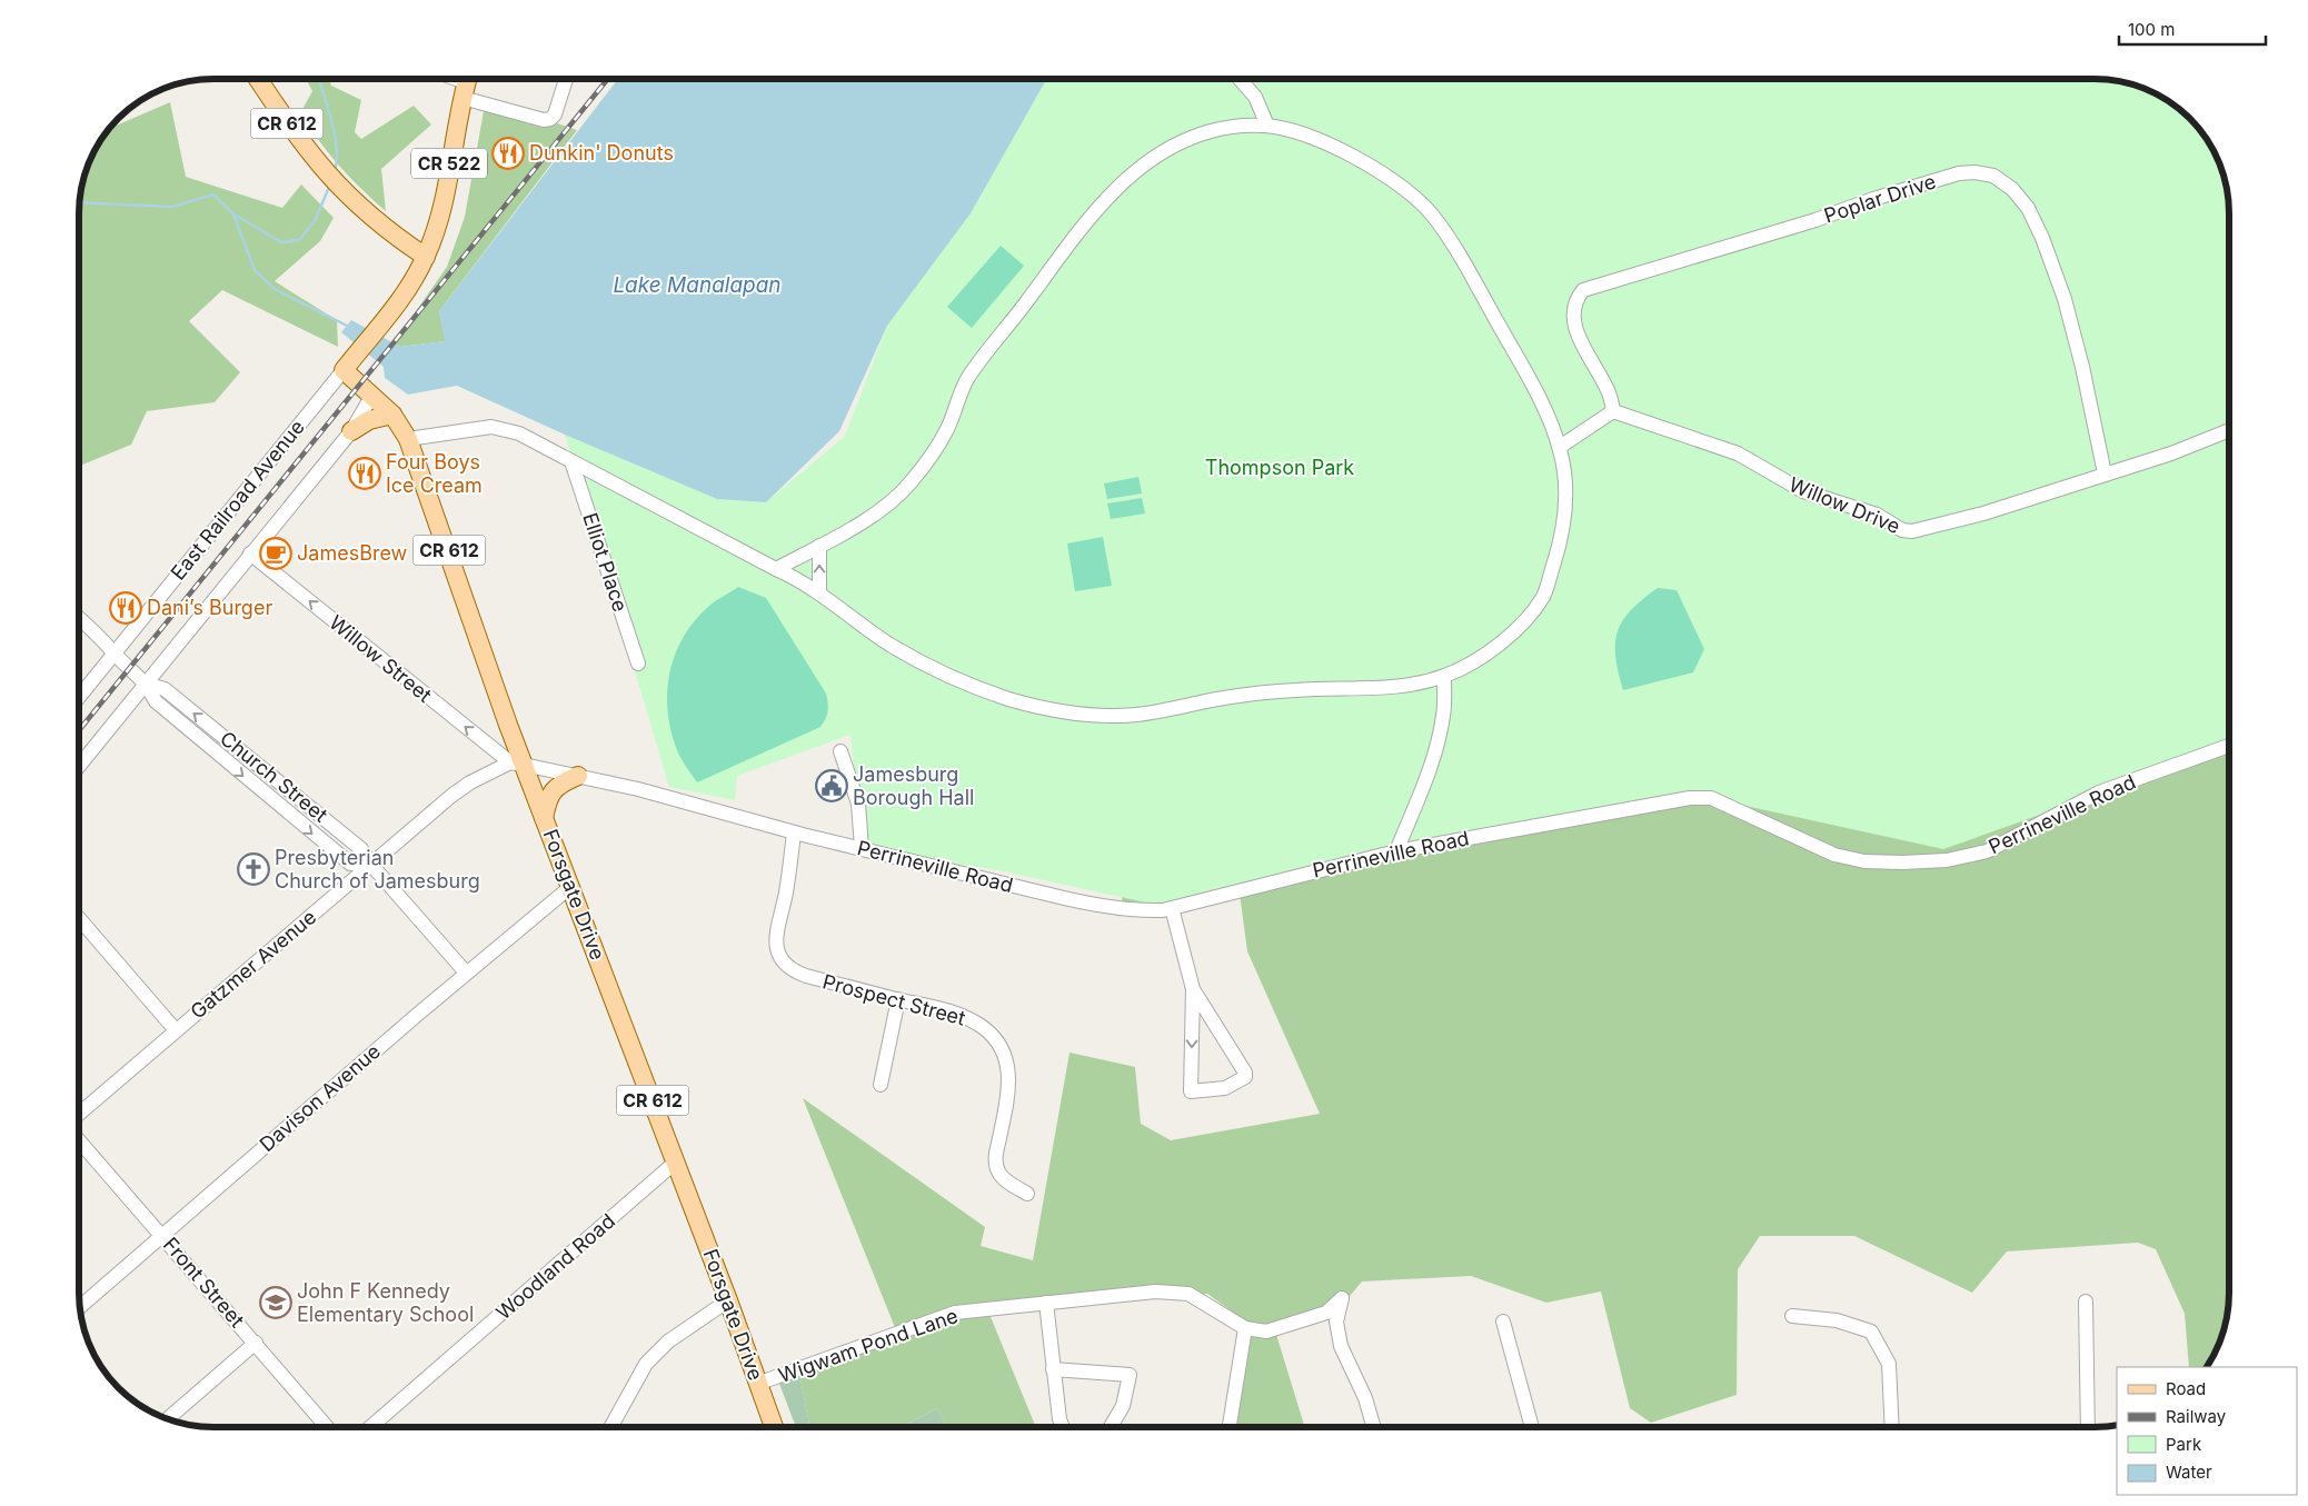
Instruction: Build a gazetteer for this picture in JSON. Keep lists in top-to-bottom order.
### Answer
{
  "streets": {
    "main road": ["CR 612", "CR 522", "Forsgate Drive"],
    "street": [
      "Poplar Drive",
      "East Railroad Avenue",
      "Willow Drive",
      "Elliot Place",
      "Willow Street",
      "Church Street",
      "Perrineville Road",
      "Gatzmer Avenue",
      "Prospect Street",
      "Davison Avenue",
      "Woodland Road",
      "Front Street",
      "Wigwam Pond Lane"
    ]
  },
  "crossings": [
    ["CR 612", "CR 522"],
    ["CR 522", "East Railroad Avenue"],
    ["CR 522", "Forsgate Drive"],
    ["Poplar Drive", "Willow Drive"],
    ["East Railroad Avenue", "Church Street"],
    ["East Railroad Avenue", "Forsgate Drive"],
    ["Willow Street", "Perrineville Road"],
    ["Willow Street", "Forsgate Drive"],
    ["Willow Street", "Gatzmer Avenue"],
    ["Church Street", "Gatzmer Avenue"],
    ["Perrineville Road", "Forsgate Drive"],
    ["Perrineville Road", "Gatzmer Avenue"],
    ["Perrineville Road", "Prospect Street"],
    ["Forsgate Drive", "Gatzmer Avenue"],
    ["Forsgate Drive", "Davison Avenue"],
    ["Forsgate Drive", "Woodland Road"],
    ["Forsgate Drive", "Wigwam Pond Lane"],
    ["Davison Avenue", "Front Street"]
  ],
  "one_way": ["Willow Street"],
  "water": ["Lake Manalapan"],
  "parks": ["Thompson Park"],
  "places": {
    "restaurant": ["Dunkin' Donuts", "Four Boys Ice Cream", "Dani’s Burger"],
    "cafe": ["JamesBrew"],
    "public building": ["Jamesburg Borough Hall"],
    "church": ["Presbyterian Church of Jamesburg"],
    "school or university": ["John F Kennedy Elementary School"]
  },
  "legend": [
    "Road",
    "Railway",
    "Park",
    "Water"
  ],
  "scale_bar": "100 m"
}
